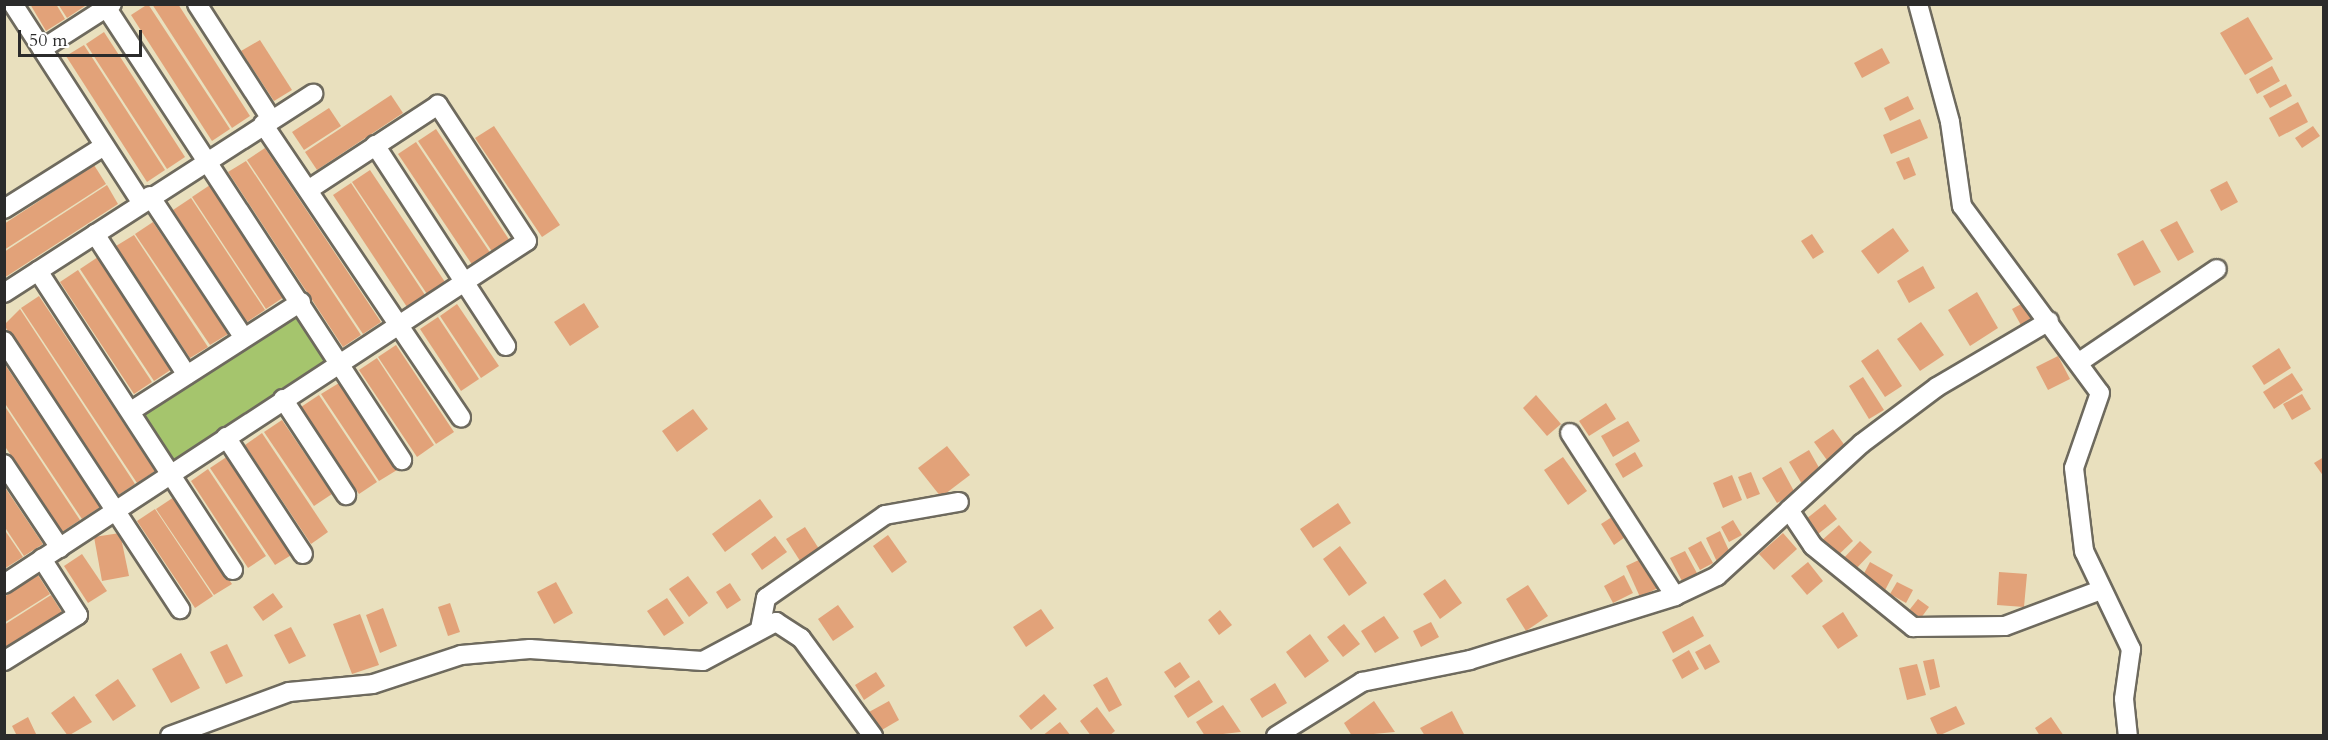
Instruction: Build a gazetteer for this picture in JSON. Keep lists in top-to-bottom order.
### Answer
{
  "scale_bar": "50 m"
}
